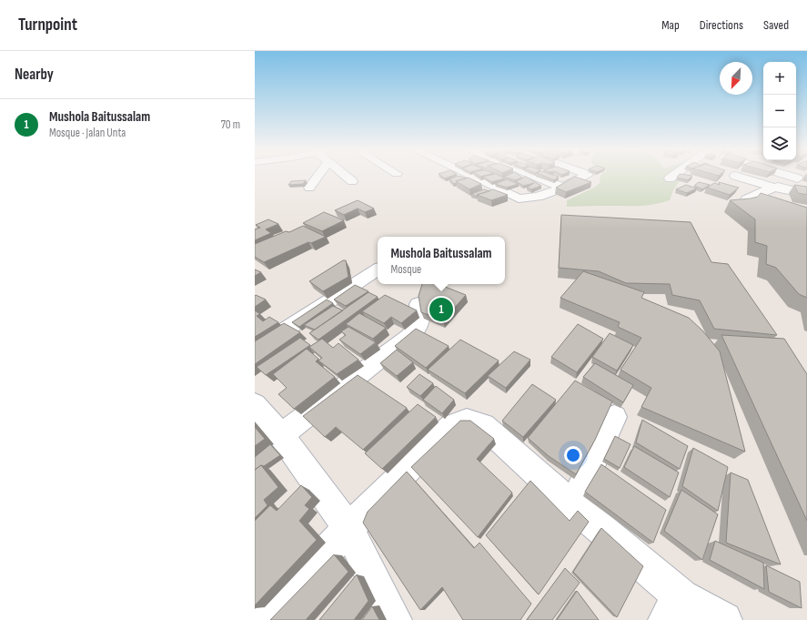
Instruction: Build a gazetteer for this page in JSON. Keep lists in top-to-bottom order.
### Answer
{
  "north": "bottom left",
  "page": {
    "header": "Turnpoint",
    "nav": ["Map", "Directions", "Saved"],
    "heading": "Nearby",
    "map_buttons": ["+", "−"],
    "list": [
      {
        "mark": "1",
        "name": "Mushola Baitussalam",
        "note": "Mosque · Jalan Unta",
        "value": "70 m"
      }
    ],
    "popup": ["Mushola Baitussalam", "Mosque"],
    "pins": "1"
  }
}
